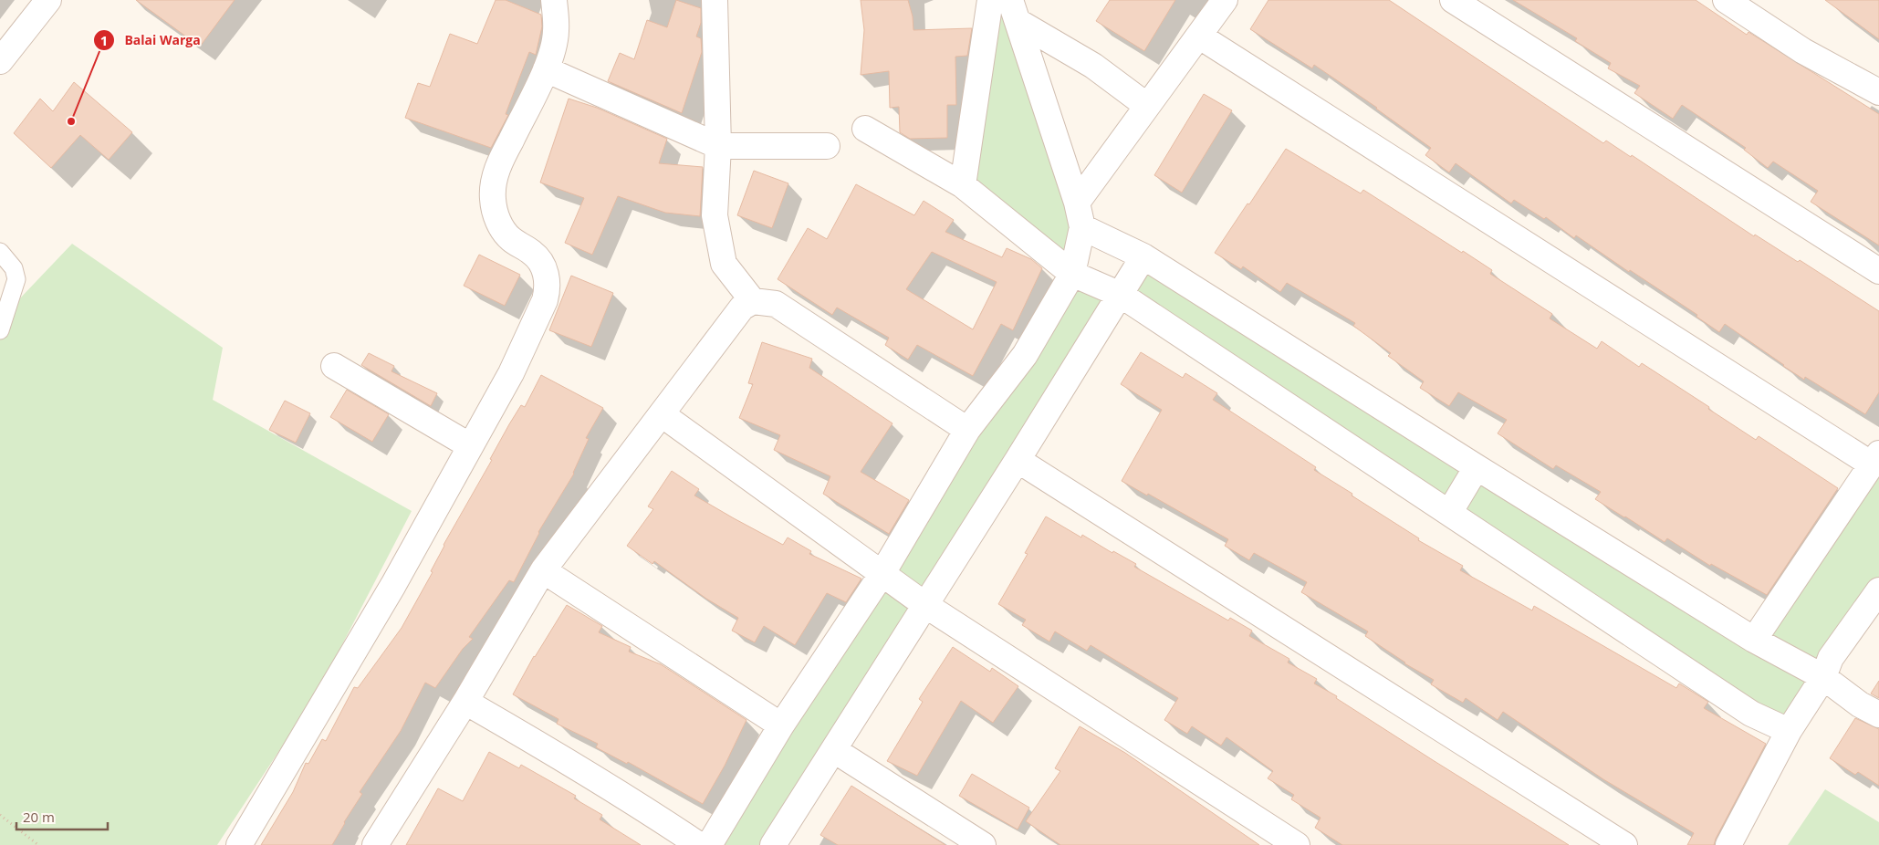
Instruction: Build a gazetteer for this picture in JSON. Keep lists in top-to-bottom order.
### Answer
{
  "places": ["Balai Warga"],
  "scale_bar": "20 m"
}
